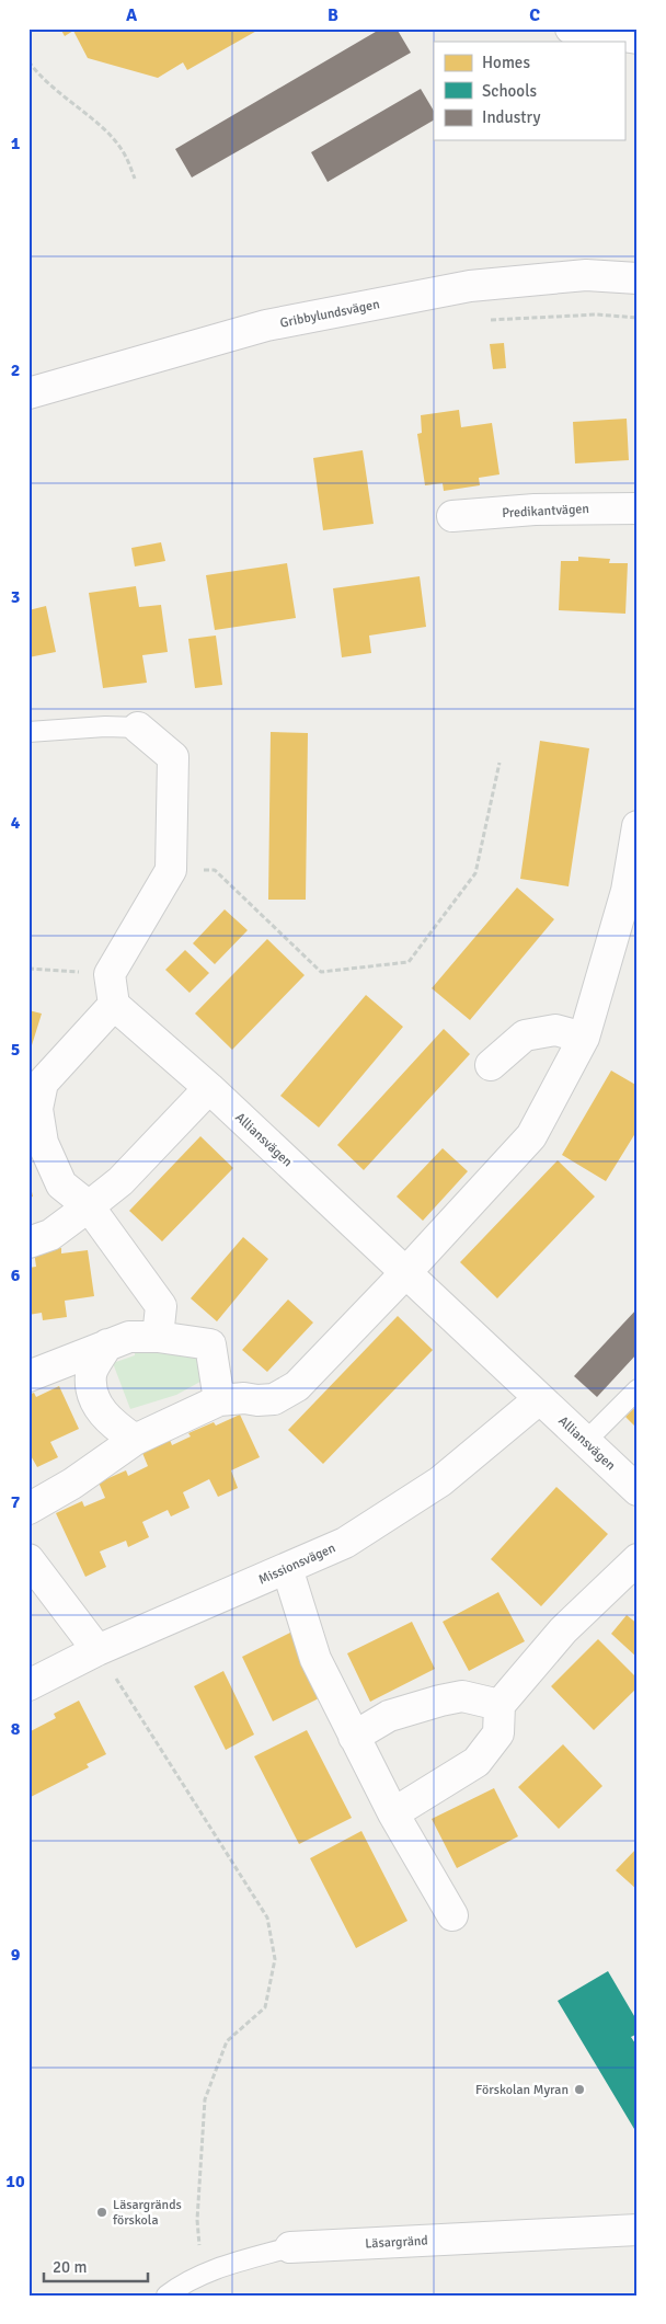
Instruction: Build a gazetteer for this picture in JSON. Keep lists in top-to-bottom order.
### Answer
{
  "streets": {
    "street": [
      "Gribbylundsvägen",
      "Predikantvägen",
      "Alliansvägen",
      "Missionsvägen",
      "Läsargränd"
    ]
  },
  "crossings": [
    ["Alliansvägen", "Missionsvägen"]
  ],
  "places": ["Förskolan Myran", "Läsargränds förskola"],
  "legend": ["Homes", "Schools", "Industry"],
  "scale_bar": "20 m",
  "grid": {
    "columns": ["A", "B", "C"],
    "rows": [
      "1",
      "2",
      "3",
      "4",
      "5",
      "6",
      "7",
      "8",
      "9",
      "10"
    ]
  }
}
